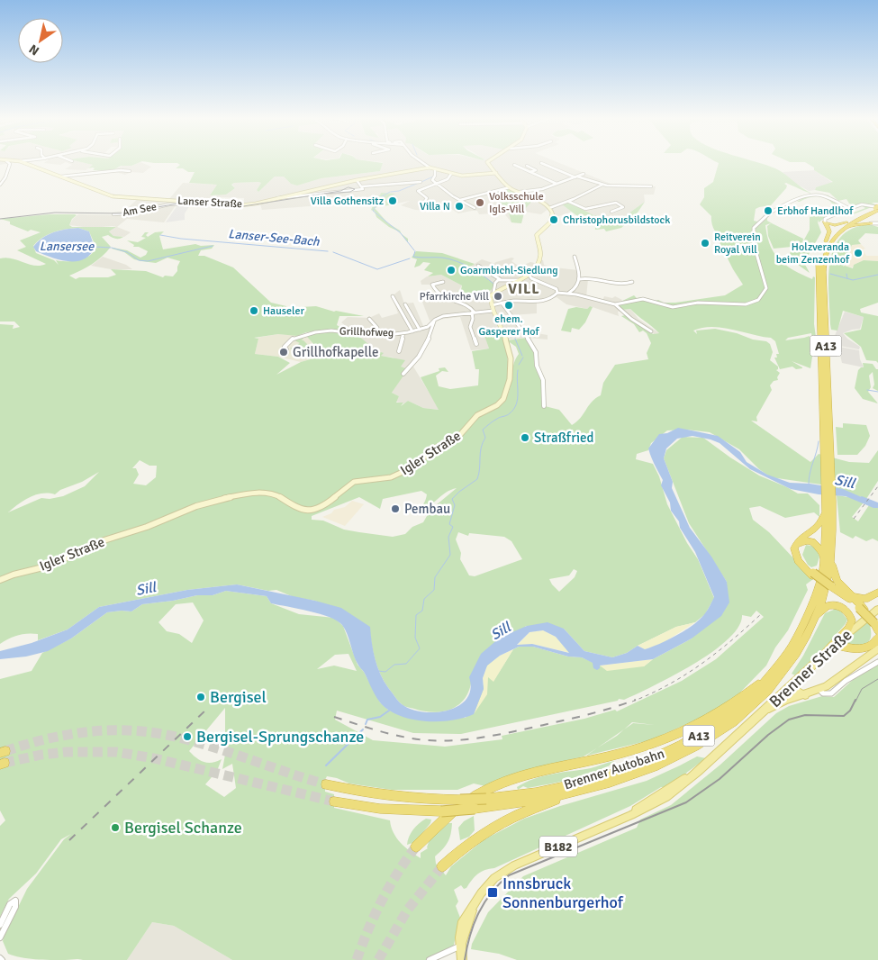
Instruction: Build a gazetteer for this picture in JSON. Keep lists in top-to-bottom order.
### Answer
{
  "streets": {
    "highway": ["A13", "Brenner Autobahn"],
    "main road": [
      "Lanser Straße",
      "Igler Straße",
      "Brenner Straße",
      "B182"
    ],
    "street": ["Am See", "Grillhofweg"]
  },
  "crossings": [
    ["Lanser Straße", "Am See"],
    ["Grillhofweg", "Igler Straße"],
    ["A13", "Brenner Autobahn"],
    ["Brenner Straße", "B182"]
  ],
  "districts": ["VILL"],
  "water": ["Lanser-See-Bach", "Lansersee", "Sill"],
  "places": {
    "other": [
      "Villa Gothensitz",
      "Volksschule Igls-Vill",
      "Villa N",
      "Erbhof Handlhof",
      "Christophorusbildstock",
      "Reitverein Royal Vill",
      "Holzveranda beim Zenzenhof",
      "Goarmbichl-Siedlung",
      "Pfarrkirche Vill",
      "ehem. Gasperer Hof",
      "Hauseler",
      "Grillhofkapelle",
      "Straßfried",
      "Pembau",
      "Bergisel",
      "Bergisel-Sprungschanze",
      "Bergisel Schanze"
    ],
    "transit": ["Innsbruck Sonnenburgerhof"]
  },
  "north": "bottom left"
}
